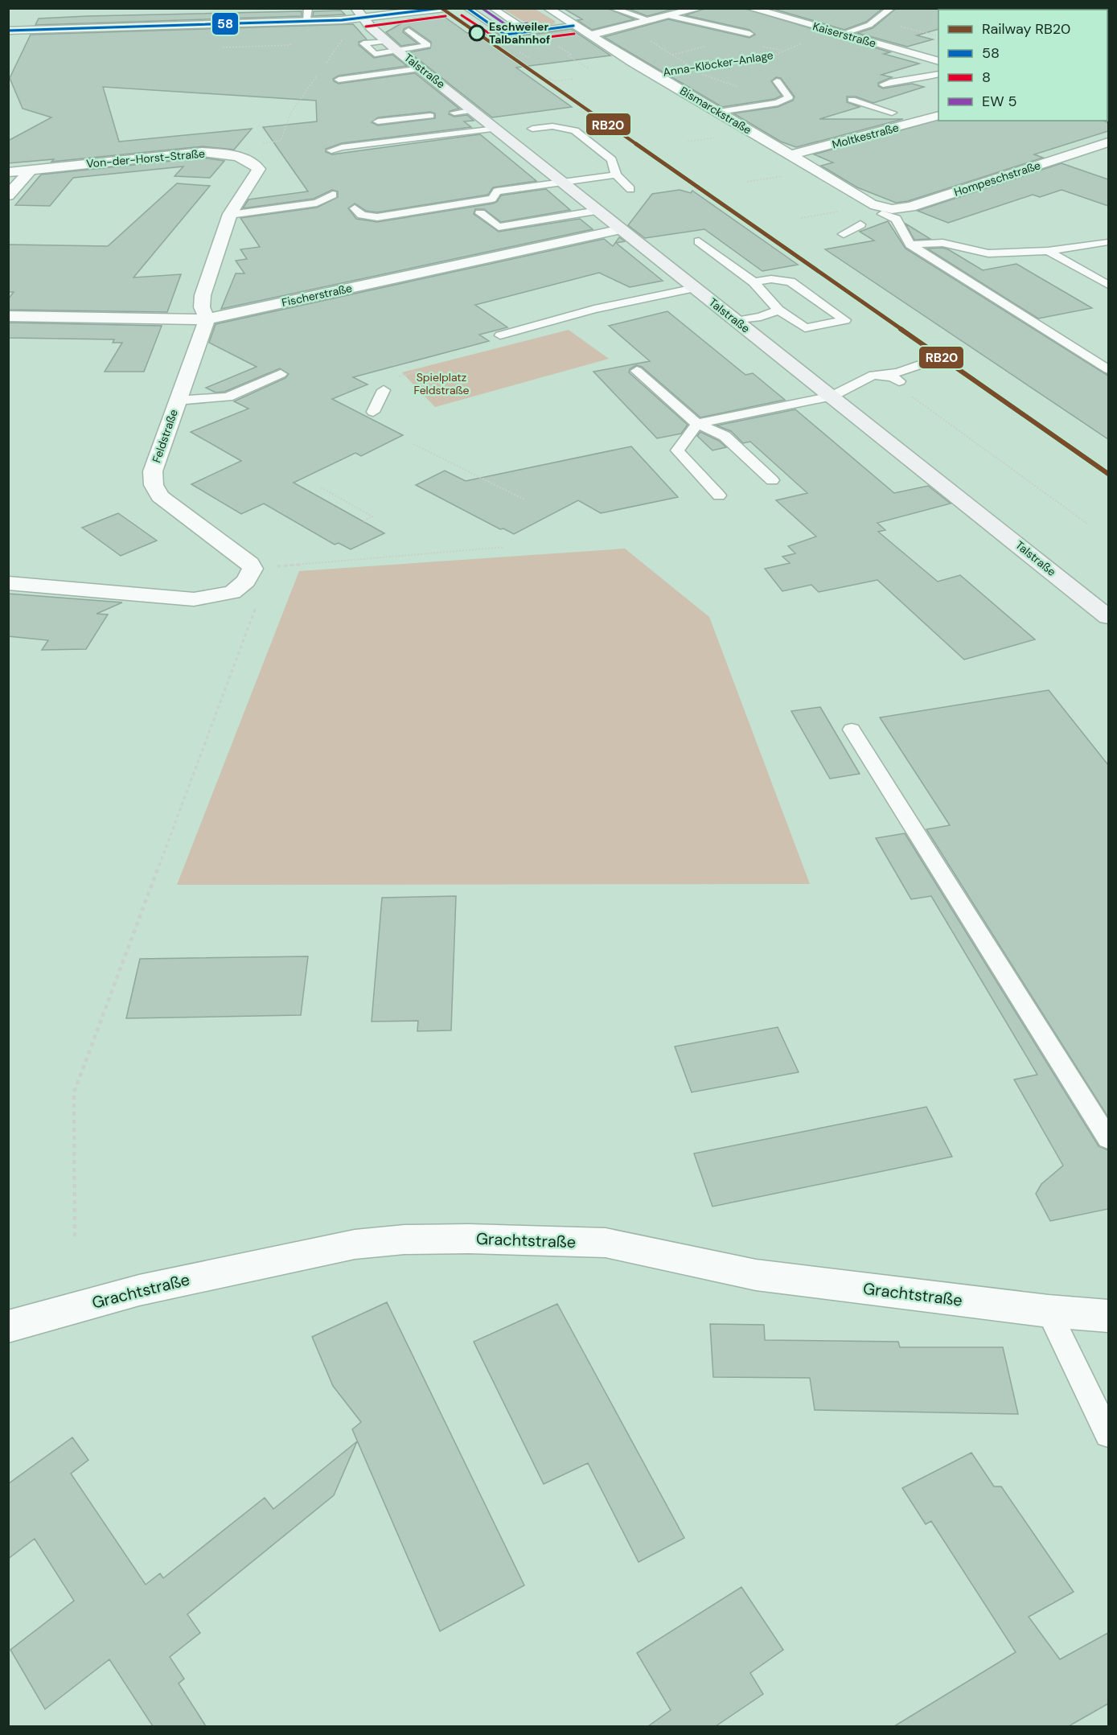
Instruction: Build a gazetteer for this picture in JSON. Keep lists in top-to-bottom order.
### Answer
{
  "streets": {
    "main road": ["Talstraße"],
    "street": [
      "Kaiserstraße",
      "Bismarckstraße",
      "Moltkestraße",
      "Von-der-Horst-Straße",
      "Hompeschstraße",
      "Fischerstraße",
      "Feldstraße",
      "Grachtstraße"
    ],
    "path": ["Anna-Klöcker-Anlage"]
  },
  "crossings": [
    ["Kaiserstraße", "Anna-Klöcker-Anlage"],
    ["Anna-Klöcker-Anlage", "Bismarckstraße"],
    ["Talstraße", "Fischerstraße"],
    ["Bismarckstraße", "Moltkestraße"],
    ["Bismarckstraße", "Hompeschstraße"],
    ["Von-der-Horst-Straße", "Fischerstraße"],
    ["Von-der-Horst-Straße", "Feldstraße"],
    ["Fischerstraße", "Feldstraße"]
  ],
  "parks": ["Spielplatz Feldstraße"],
  "places": ["Eschweiler Talbahnhof"],
  "lines": ["rail line RB20", "transit line 58", "transit line 8"],
  "legend": [
    "Railway RB20",
    "58",
    "8",
    "EW 5"
  ]
}
